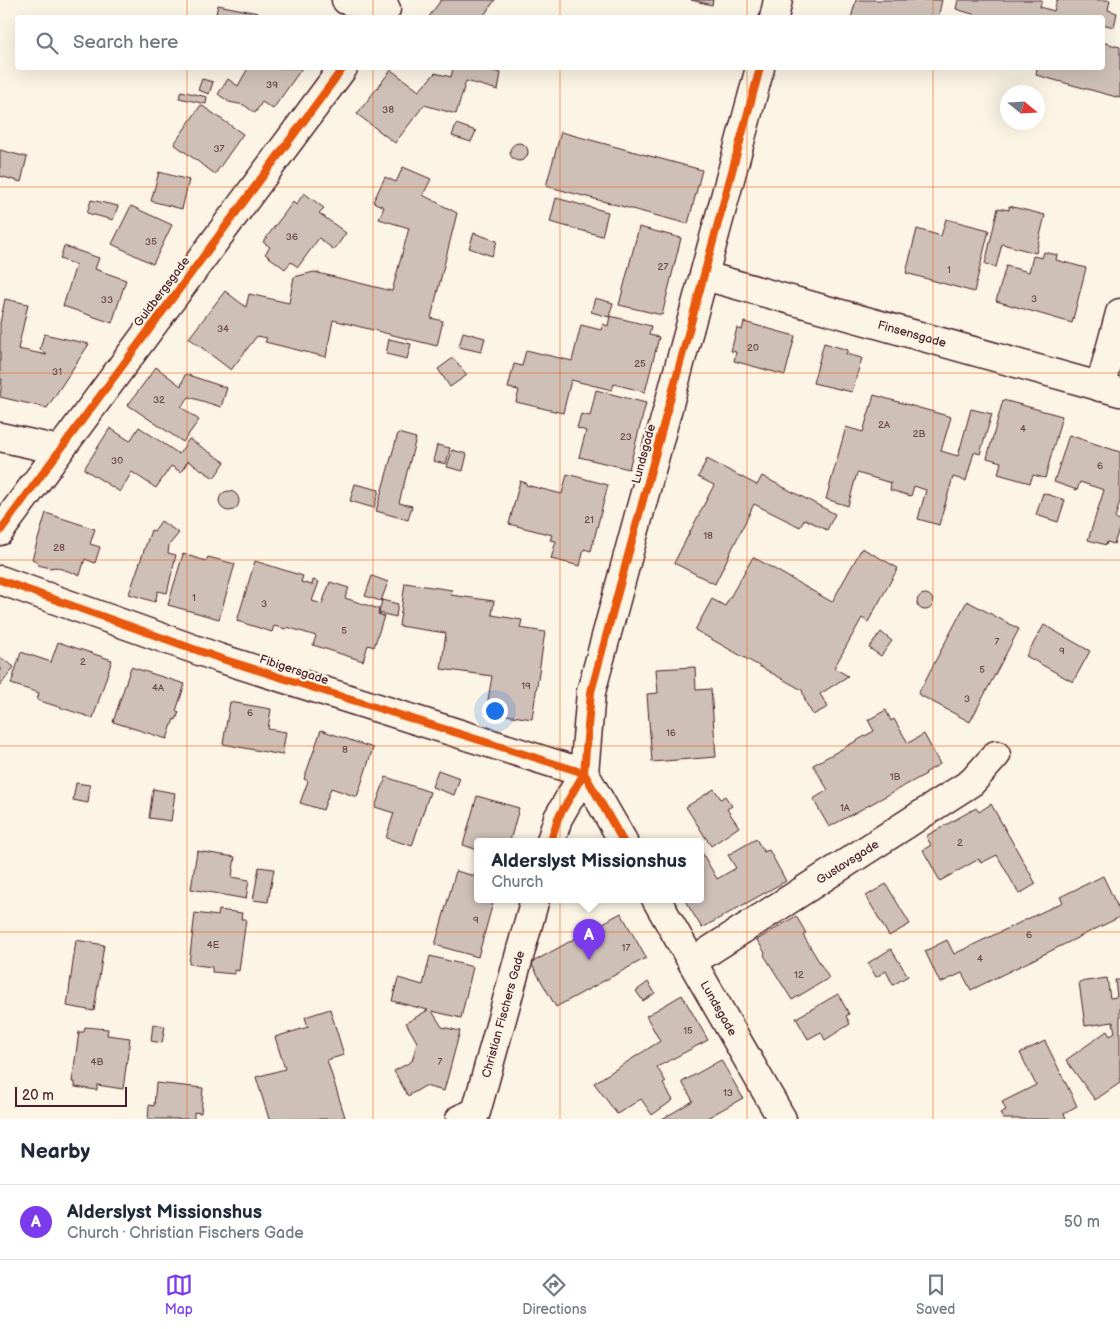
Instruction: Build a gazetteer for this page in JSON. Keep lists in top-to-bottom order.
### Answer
{
  "streets": {
    "street": [
      "Guldbergsgade",
      "Finsensgade",
      "Lundsgade",
      "Fibigersgade",
      "Gustavsgade",
      "Christian Fischers Gade"
    ]
  },
  "crossings": [
    ["Finsensgade", "Lundsgade"],
    ["Lundsgade", "Fibigersgade"],
    ["Lundsgade", "Gustavsgade"]
  ],
  "house_numbers": [
    "39",
    "38",
    "37",
    "36",
    "35",
    "27",
    "1",
    "3",
    "33",
    "34",
    "20",
    "25",
    "31",
    "32",
    "2A",
    "4",
    "2B",
    "23",
    "30",
    "6",
    "21",
    "18",
    "28",
    "1",
    "3",
    "5",
    "7",
    "9",
    "2",
    "5",
    "19",
    "4A",
    "3",
    "6",
    "16",
    "8",
    "1B",
    "1A",
    "2",
    "9",
    "6",
    "4E",
    "17",
    "4",
    "12",
    "15",
    "4B",
    "7",
    "13"
  ],
  "scale_bar": "20 m",
  "north": "right",
  "page": {
    "search": "Search here",
    "popup": ["Alderslyst Missionshus", "Church"],
    "pins": "A",
    "scale": "20 m",
    "heading": "Nearby",
    "list": [
      {
        "mark": "A",
        "name": "Alderslyst Missionshus",
        "note": "Church · Christian Fischers Gade",
        "value": "50 m"
      }
    ],
    "nav": ["Map", "Directions", "Saved"]
  }
}
